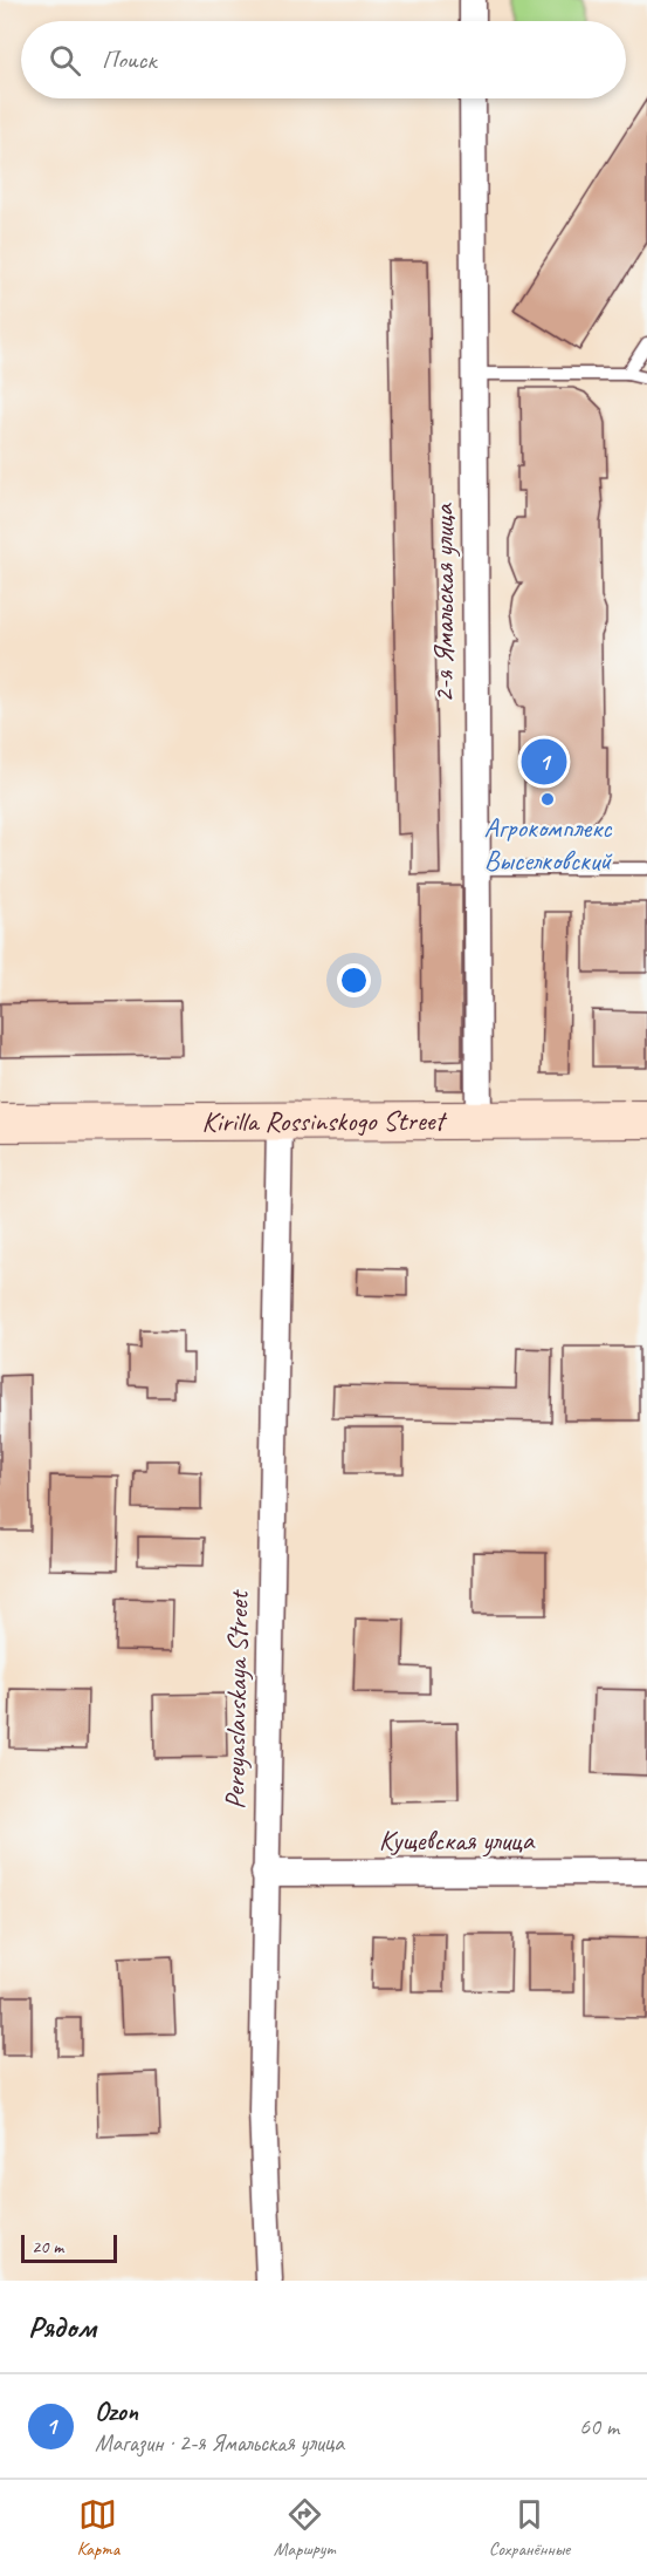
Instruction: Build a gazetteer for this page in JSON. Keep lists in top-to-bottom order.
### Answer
{
  "streets": {
    "main road": ["Kirilla Rossinskogo Street"],
    "street": ["2-я Ямальская улица", "Pereyaslavskaya Street", "Кущевская улица"]
  },
  "crossings": [
    ["2-я Ямальская улица", "Kirilla Rossinskogo Street"],
    ["Kirilla Rossinskogo Street", "Pereyaslavskaya Street"],
    ["Pereyaslavskaya Street", "Кущевская улица"]
  ],
  "places": ["Агрокомплекс Выселковский"],
  "scale_bar": "20 m",
  "page": {
    "search": "Поиск",
    "pins": "1",
    "scale": "20 m",
    "heading": "Рядом",
    "list": [
      {
        "mark": "1",
        "name": "Ozon",
        "note": "Магазин · 2-я Ямальская улица",
        "value": "60 m"
      }
    ],
    "nav": ["Карта", "Маршрут", "Сохранённые"]
  }
}
